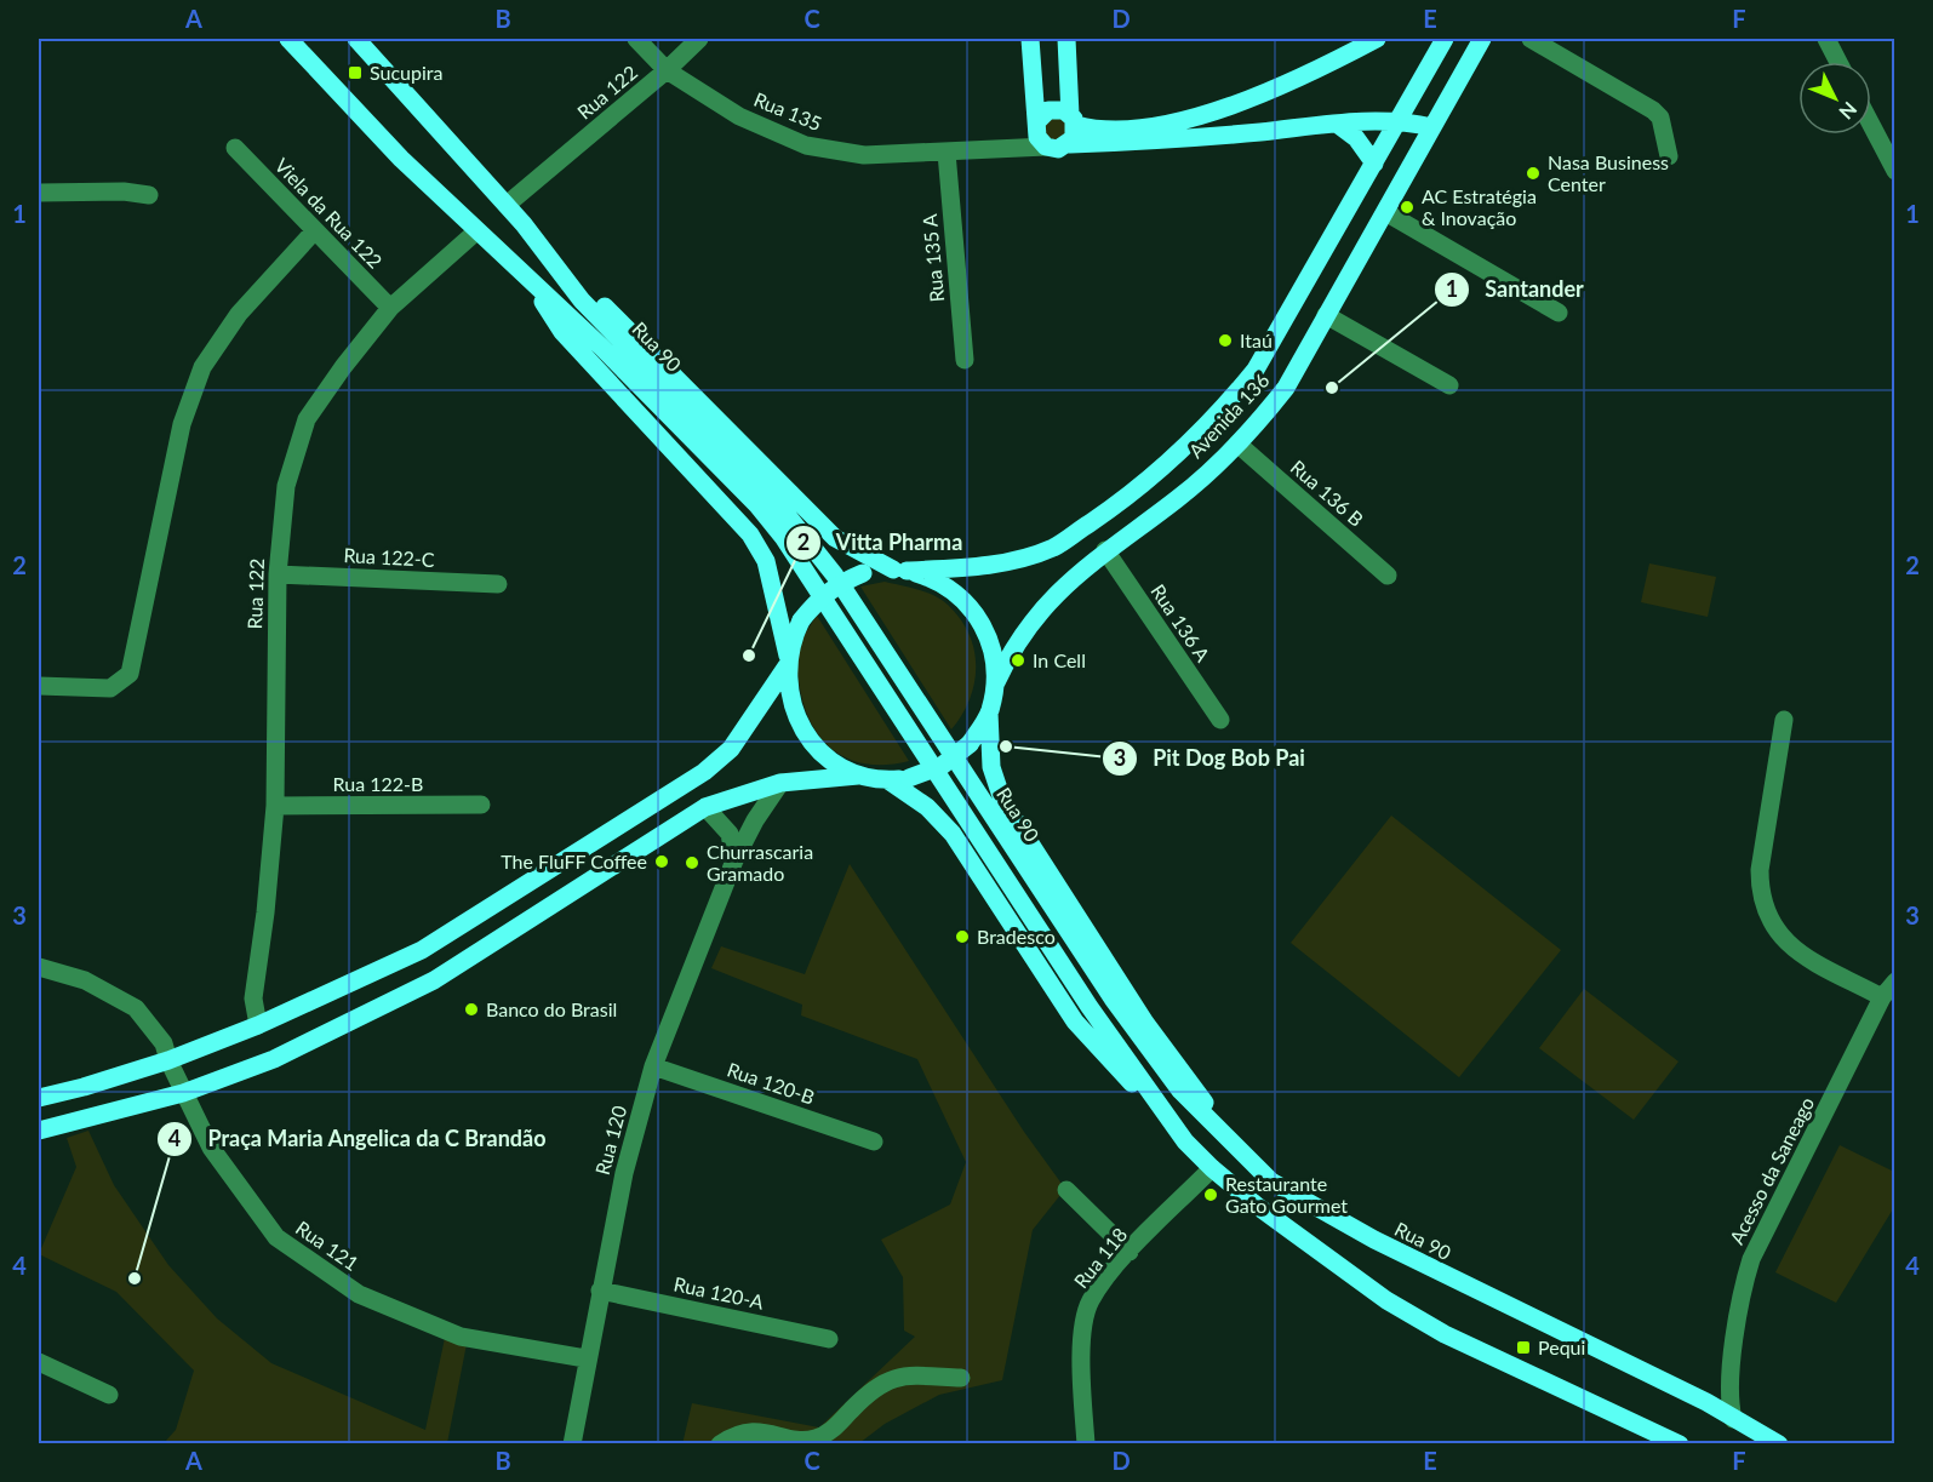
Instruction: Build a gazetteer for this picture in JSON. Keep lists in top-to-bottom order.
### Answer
{
  "streets": {
    "main road": ["Rua 90", "Avenida 136"],
    "street": [
      "Rua 122",
      "Rua 135",
      "Viela da Rua 122",
      "Rua 135 A",
      "Rua 136 B",
      "Rua 122-C",
      "Rua 136 A",
      "Rua 122-B",
      "Rua 120-B",
      "Rua 120",
      "Acesso da Saneago",
      "Rua 121",
      "Rua 118",
      "Rua 120-A"
    ]
  },
  "crossings": [
    ["Rua 122", "Rua 135"],
    ["Rua 122", "Viela da Rua 122"],
    ["Rua 122", "Rua 90"],
    ["Rua 122", "Rua 122-C"],
    ["Rua 122", "Rua 122-B"],
    ["Rua 135", "Rua 135 A"],
    ["Rua 90", "Acesso da Saneago"],
    ["Rua 90", "Rua 118"],
    ["Avenida 136", "Rua 136 B"],
    ["Avenida 136", "Rua 136 A"],
    ["Rua 120-B", "Rua 120"],
    ["Rua 120", "Rua 121"],
    ["Rua 120", "Rua 120-A"]
  ],
  "places": {
    "transit": ["Sucupira", "Pequi"],
    "other": [
      "Nasa Business Center",
      "AC Estratégia & Inovação",
      "Itaú",
      "Santander",
      "Vitta Pharma",
      "In Cell",
      "Pit Dog Bob Pai",
      "The FluFF Coffee",
      "Churrascaria Gramado",
      "Bradesco",
      "Banco do Brasil",
      "Restaurante Gato Gourmet",
      "Praça Maria Angelica da C Brandão"
    ]
  },
  "north": "bottom right",
  "grid": {
    "columns": [
      "A",
      "B",
      "C",
      "D",
      "E",
      "F"
    ],
    "rows": [
      "1",
      "2",
      "3",
      "4"
    ]
  }
}
